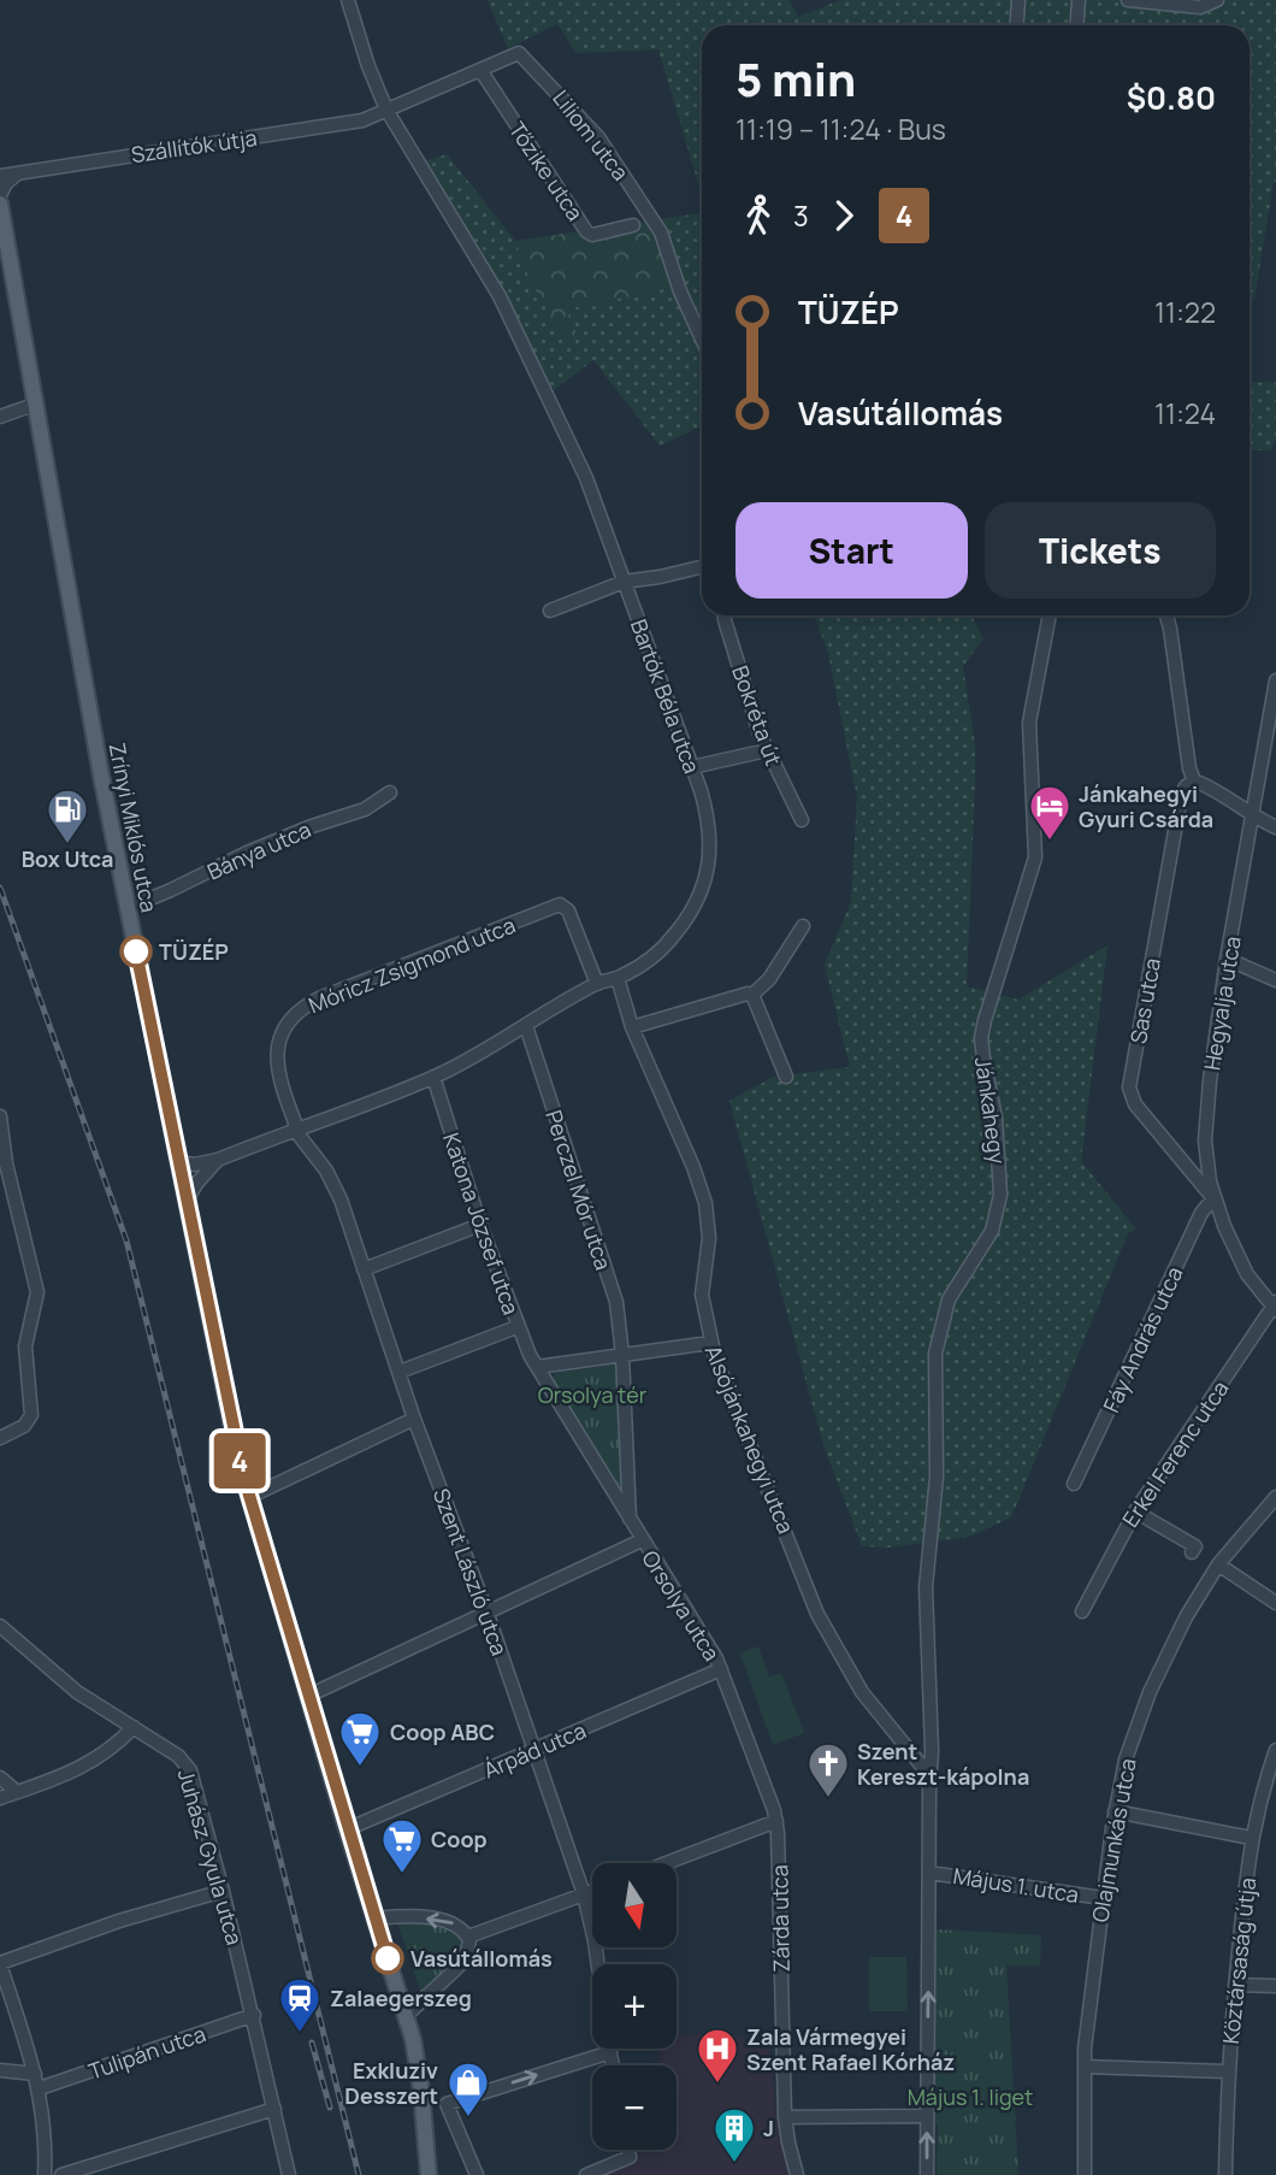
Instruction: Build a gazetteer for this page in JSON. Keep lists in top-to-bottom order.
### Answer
{
  "streets": {
    "main road": ["Zrínyi Miklós utca"],
    "street": [
      "Liliom utca",
      "Szállítók útja",
      "Tőzike utca",
      "Bartók Béla utca",
      "Bokréta út",
      "Bánya utca",
      "Móricz Zsigmond utca",
      "Sas utca",
      "Hegyalja utca",
      "Jánkahegy",
      "Perczel Mór utca",
      "Katona József utca",
      "Fáy András utca",
      "Alsójánkahegyi utca",
      "Erkel Ferenc utca",
      "Szent László utca",
      "Orsolya utca",
      "Árpád utca",
      "Olajmunkás utca",
      "Juhász Gyula utca",
      "Május 1. utca",
      "Zárda utca",
      "Köztársaság útja",
      "Tulipán utca"
    ]
  },
  "crossings": [
    ["Liliom utca", "Szállítók útja"],
    ["Liliom utca", "Tőzike utca"],
    ["Liliom utca", "Bartók Béla utca"],
    ["Szállítók útja", "Bartók Béla utca"],
    ["Bartók Béla utca", "Móricz Zsigmond utca"],
    ["Bartók Béla utca", "Perczel Mór utca"],
    ["Bartók Béla utca", "Katona József utca"],
    ["Bartók Béla utca", "Alsójánkahegyi utca"],
    ["Bartók Béla utca", "Szent László utca"],
    ["Zrínyi Miklós utca", "Bánya utca"],
    ["Zrínyi Miklós utca", "Árpád utca"],
    ["Móricz Zsigmond utca", "Szent László utca"],
    ["Sas utca", "Hegyalja utca"],
    ["Sas utca", "Fáy András utca"],
    ["Hegyalja utca", "Fáy András utca"],
    ["Hegyalja utca", "Erkel Ferenc utca"],
    ["Jánkahegy", "Alsójánkahegyi utca"],
    ["Jánkahegy", "Május 1. utca"],
    ["Szent László utca", "Árpád utca"],
    ["Orsolya utca", "Árpád utca"],
    ["Orsolya utca", "Zárda utca"],
    ["Árpád utca", "Zárda utca"],
    ["Olajmunkás utca", "Május 1. utca"],
    ["Juhász Gyula utca", "Tulipán utca"]
  ],
  "parks": ["Orsolya tér", "Május 1. liget"],
  "places": {
    "hotel": ["Jánkahegyi Gyuri Csárda"],
    "fuel station": ["Box Utca"],
    "other": ["TÜZÉP", "Vasútállomás"],
    "supermarket": ["Coop ABC", "Coop"],
    "church": ["Szent Kereszt-kápolna"],
    "station": ["Zalaegerszeg"],
    "hospital": ["Zala Vármegyei Szent Rafael Kórház"],
    "shop": ["Exkluziv Desszert"],
    "building": ["J"]
  },
  "lines": ["bus line 4"],
  "north": "bottom",
  "page": {
    "on_map": "4",
    "heading": ["5 min", "11:19 – 11:24 · Bus", "$0.80"],
    "legs": ["3", "4"],
    "list": [
      {
        "name": "TÜZÉP",
        "value": "11:22"
      },
      {
        "name": "Vasútállomás",
        "value": "11:24"
      }
    ],
    "buttons": ["Start", "Tickets"],
    "map_buttons": ["+", "−"]
  }
}
